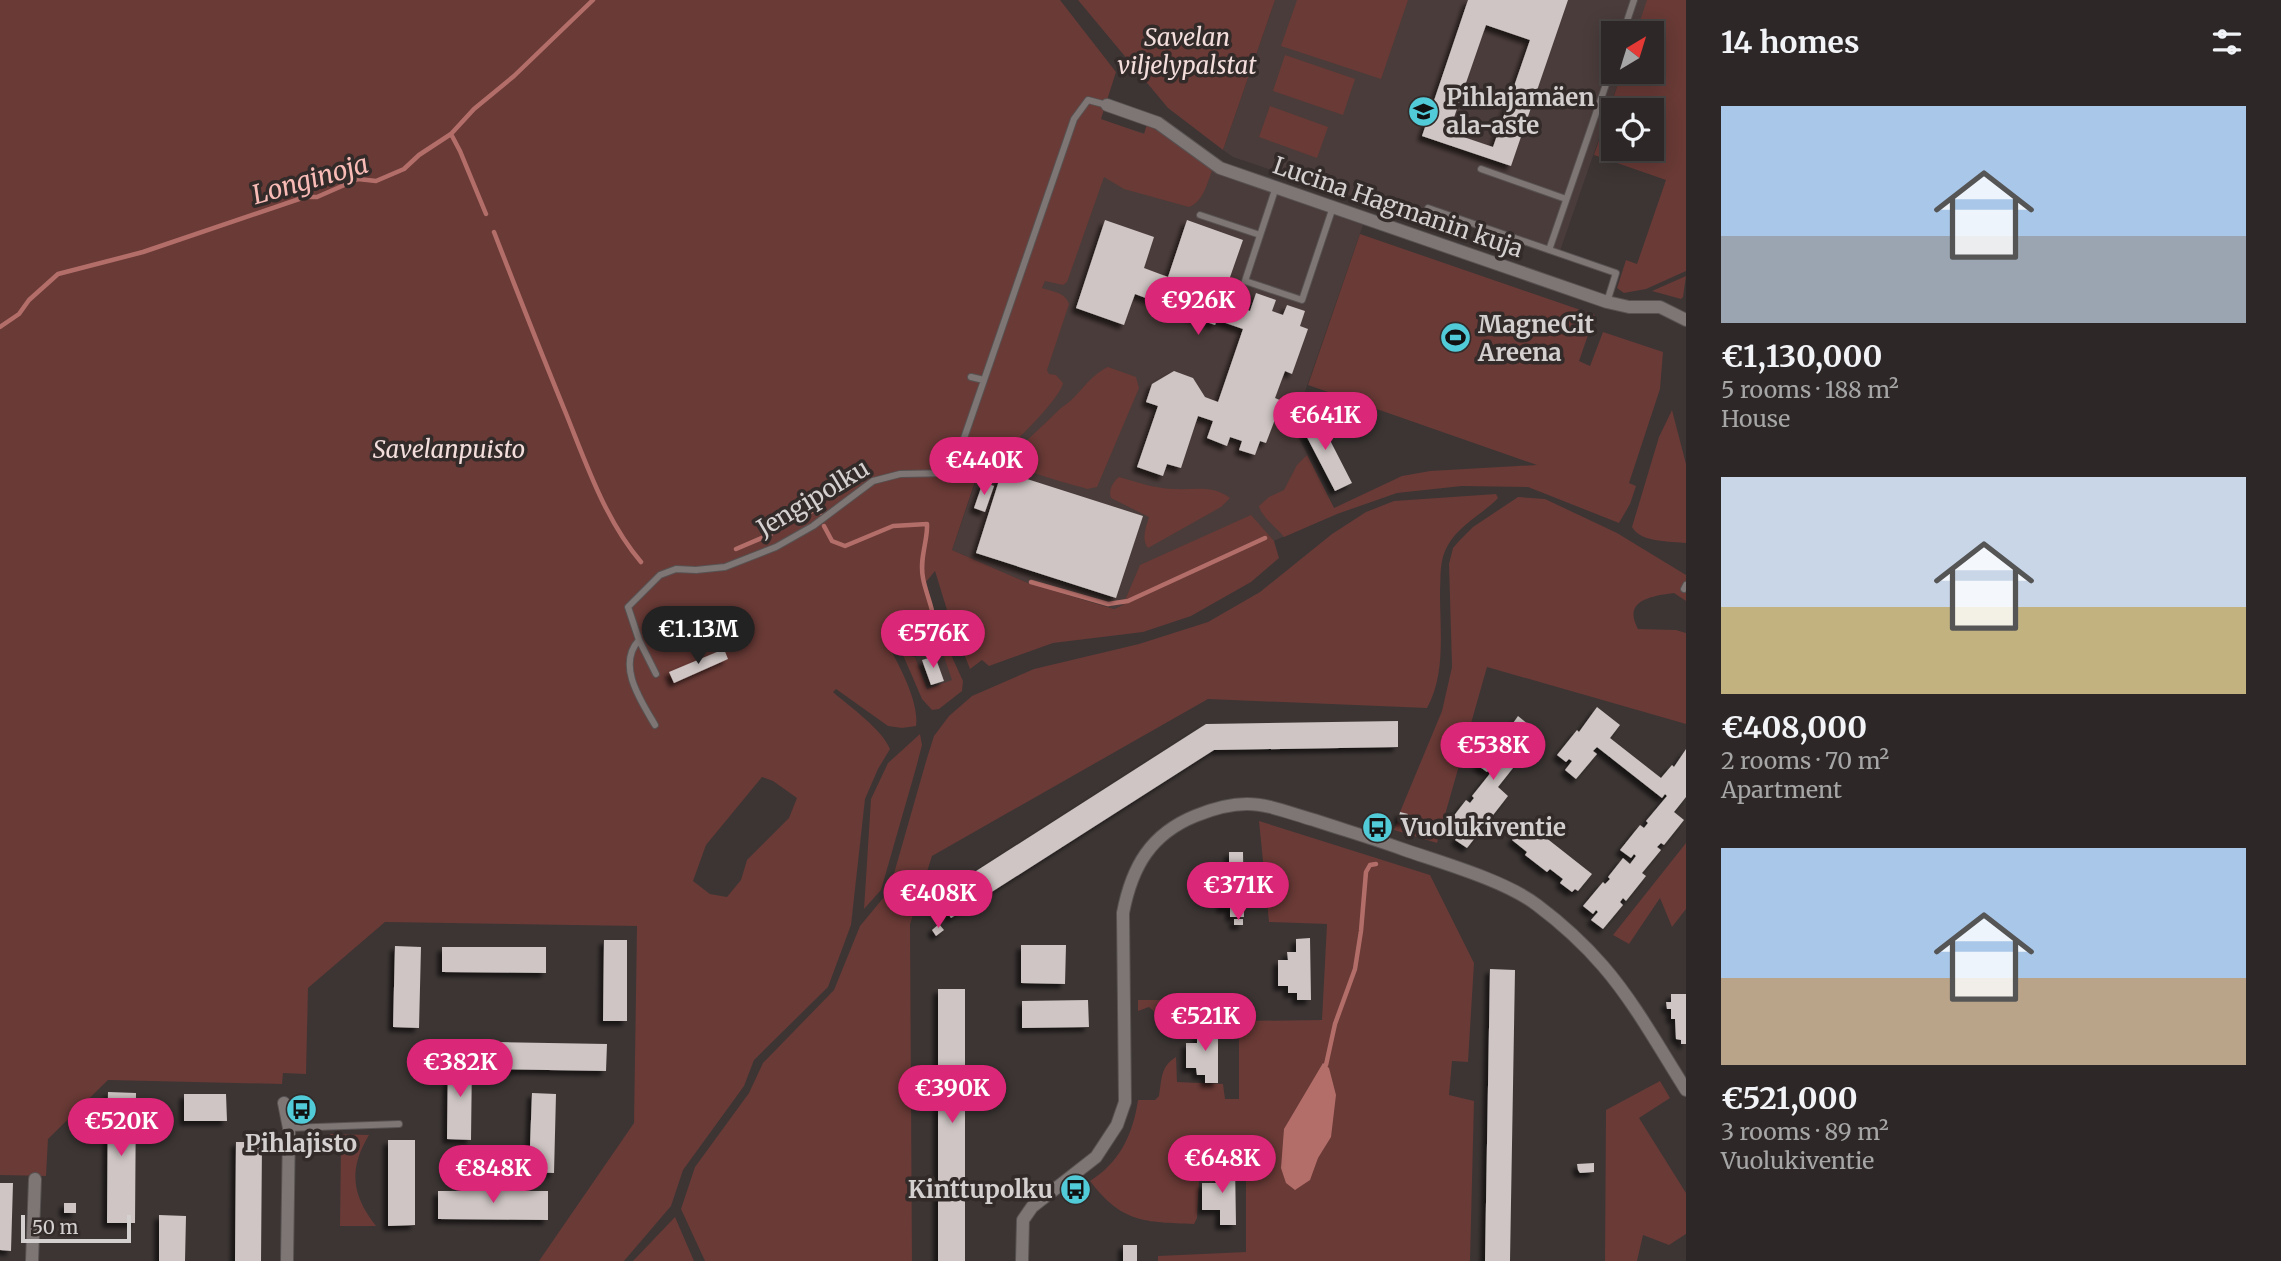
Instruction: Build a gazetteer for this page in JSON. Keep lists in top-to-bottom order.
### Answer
{
  "streets": {
    "street": ["Lucina Hagmanin kuja"],
    "lane": ["Jengipolku"]
  },
  "water": ["Longinoja"],
  "parks": ["Savelan viljelypalstat", "Savelanpuisto"],
  "places": {
    "school or university": ["Pihlajamäen ala-aste"],
    "sports": ["MagneCit Areena"],
    "bus stop": ["Vuolukiventie", "Pihlajisto", "Kinttupolku"]
  },
  "scale_bar": "50 m",
  "north": "top right",
  "page": {
    "heading": "14 homes",
    "list": [
      {
        "name": "€1,130,000",
        "note": "5 rooms · 188 m² · House"
      },
      {
        "name": "€408,000",
        "note": "2 rooms · 70 m² · Apartment"
      },
      {
        "name": "€521,000",
        "note": "3 rooms · 89 m² · Vuolukiventie"
      }
    ],
    "price": [
      "€926K",
      "€641K",
      "€440K",
      "€1.13M",
      "€576K",
      "€538K",
      "€371K",
      "€408K",
      "€521K",
      "€382K",
      "€390K",
      "€520K",
      "€648K",
      "€848K"
    ],
    "scale": "50 m"
  }
}
